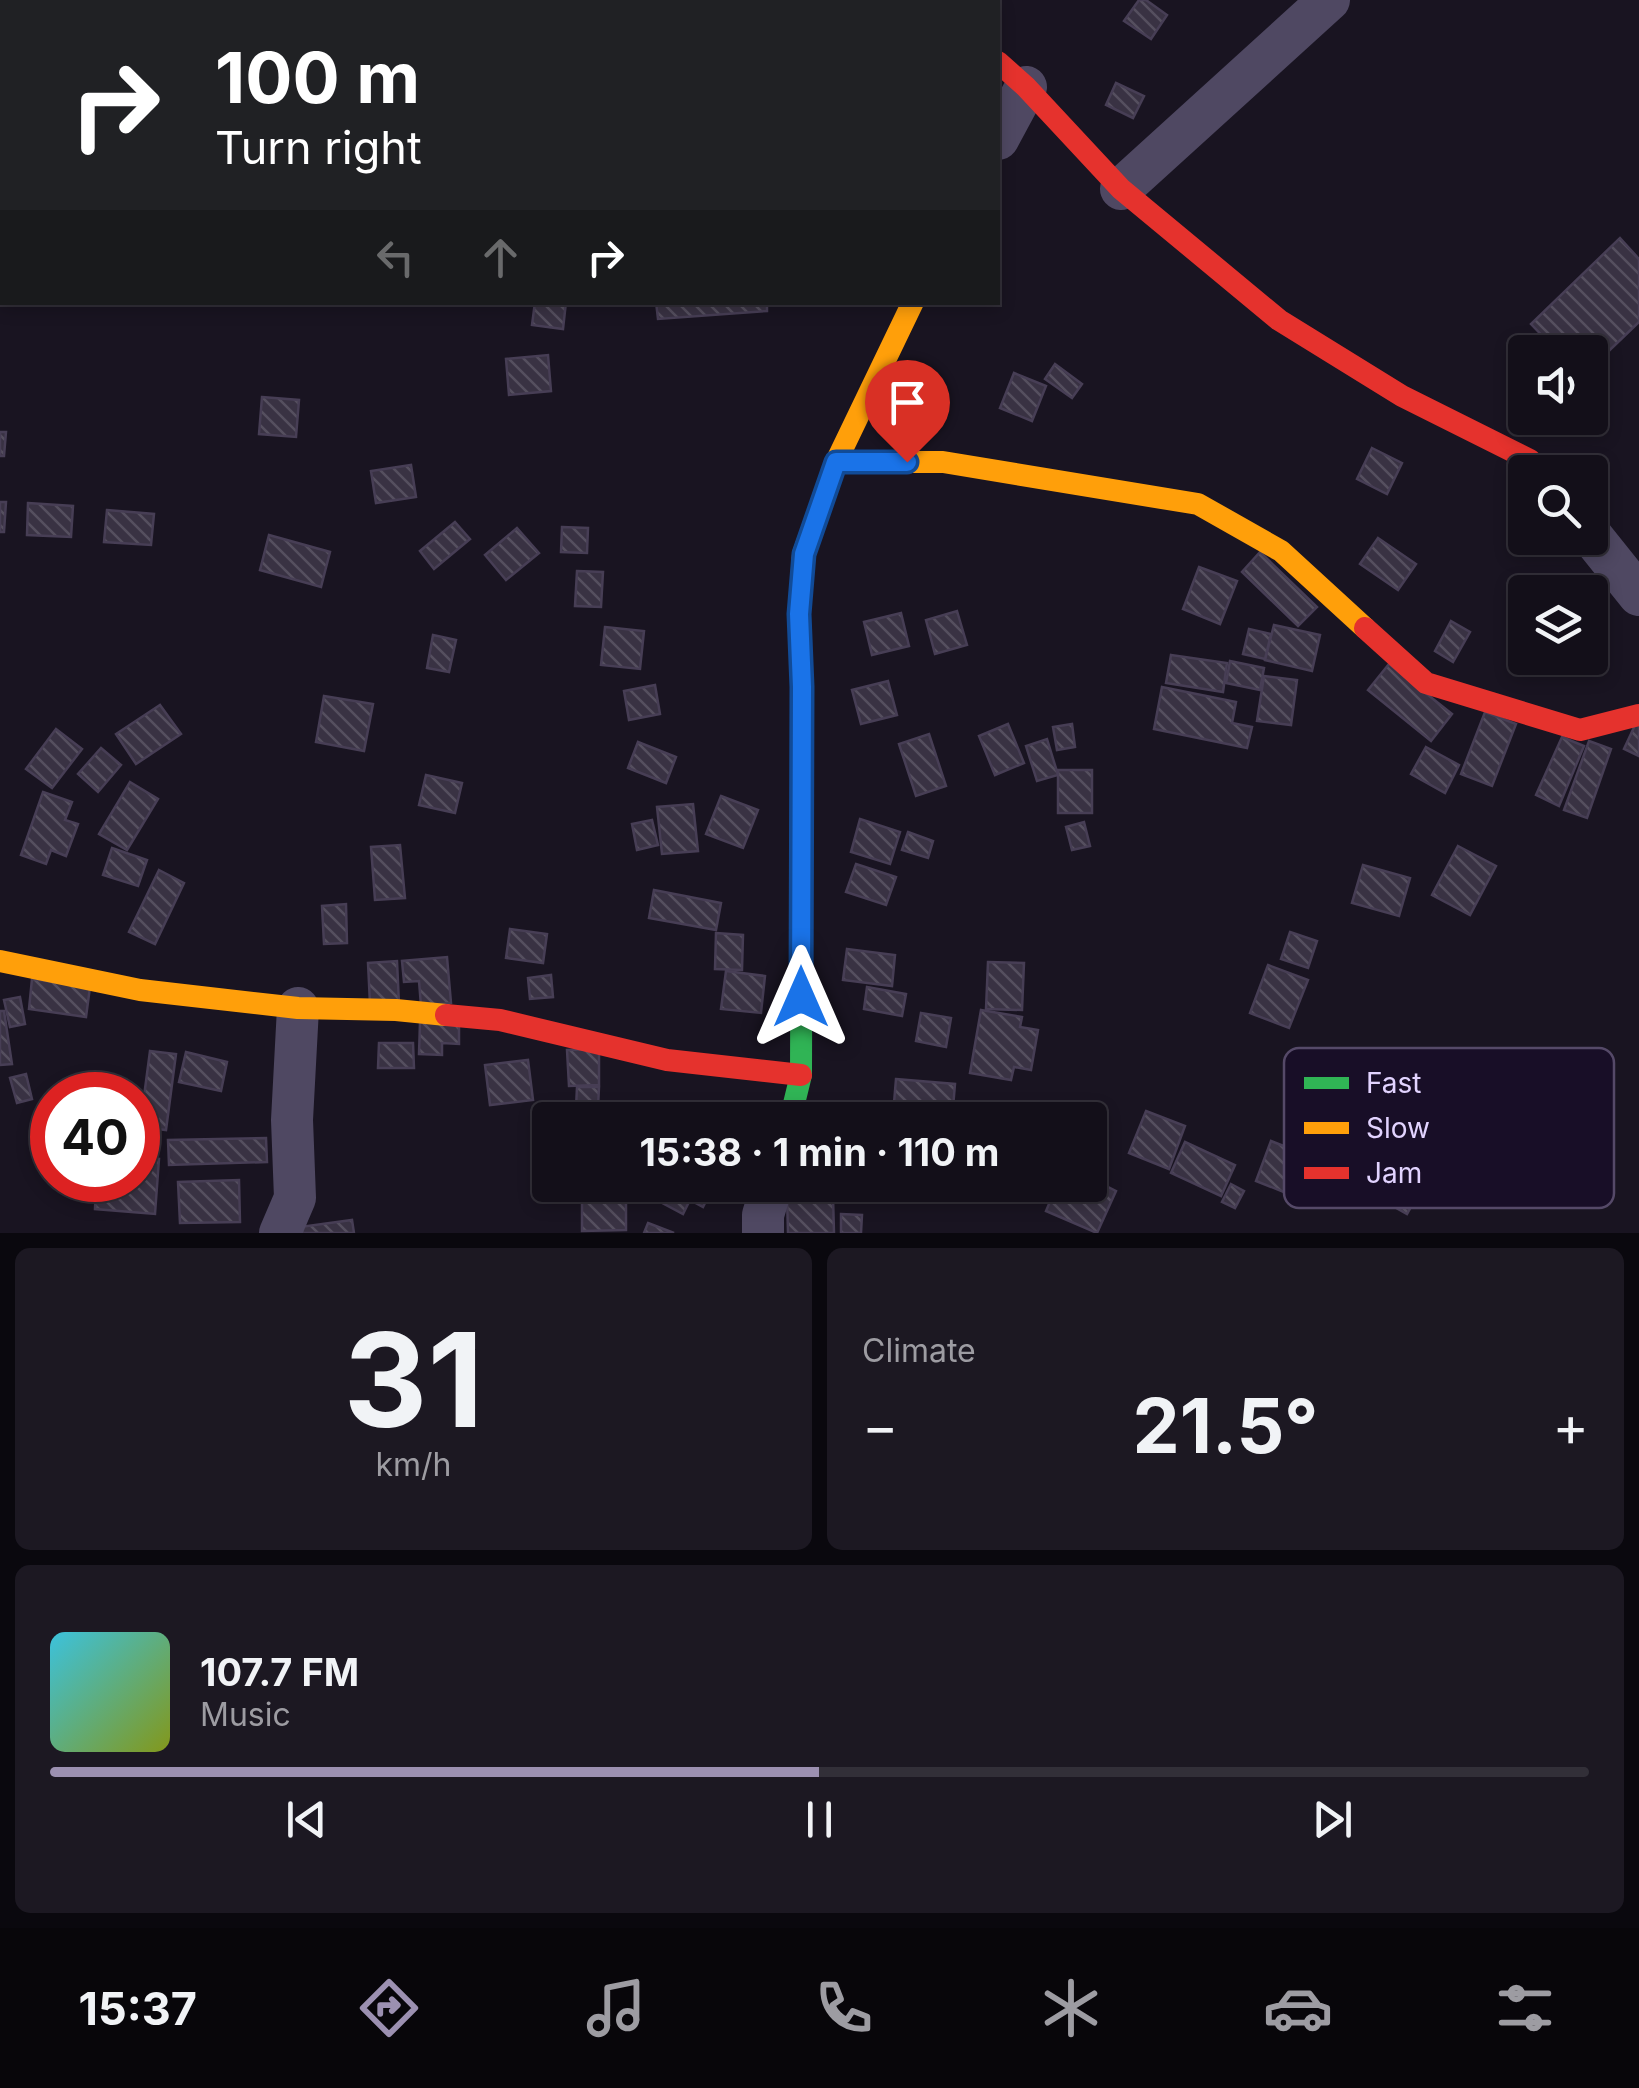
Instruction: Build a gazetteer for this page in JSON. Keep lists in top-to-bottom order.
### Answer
{
  "legend": ["Fast", "Slow", "Jam"],
  "page": {
    "turn": ["100 m", "Turn right"],
    "limit": "40",
    "trip": "15:38 · 1 min · 110 m",
    "tile": [
      ["31", "km/h"],
      "Climate"
    ],
    "heat": ["−", "21.5°", "+"],
    "song": ["107.7 FM", "Music"],
    "tabs": "15:37"
  }
}
